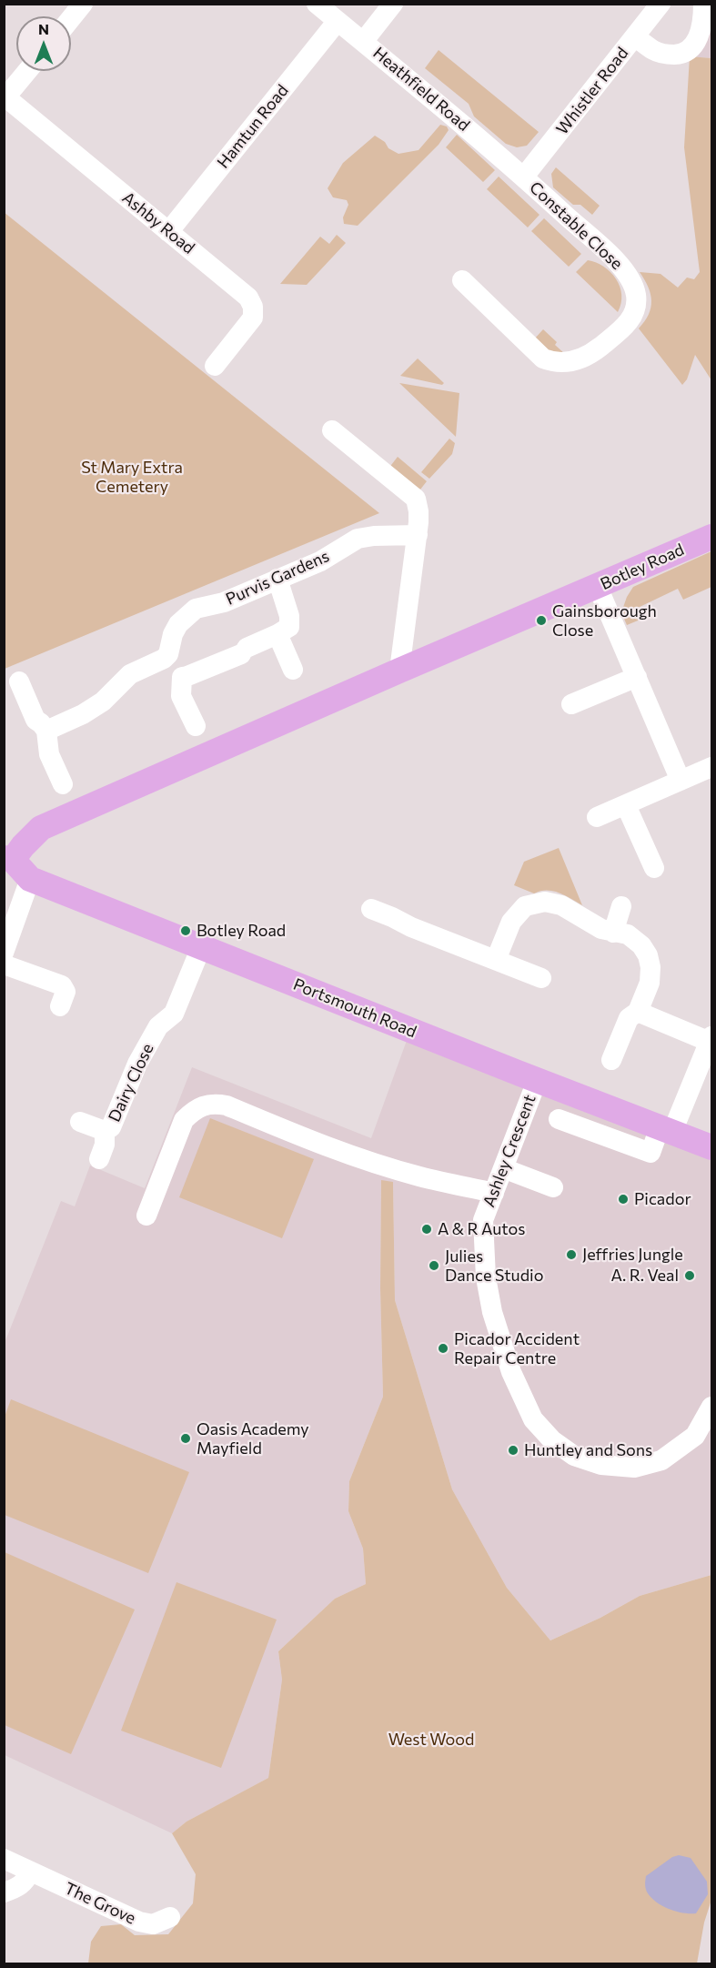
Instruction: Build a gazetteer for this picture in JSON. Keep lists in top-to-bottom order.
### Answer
{
  "streets": {
    "main road": ["Botley Road", "Portsmouth Road"],
    "street": [
      "Heathfield Road",
      "Whistler Road",
      "Hamtun Road",
      "Ashby Road",
      "Constable Close",
      "Purvis Gardens",
      "Dairy Close",
      "Ashley Crescent",
      "The Grove"
    ]
  },
  "crossings": [
    ["Heathfield Road", "Whistler Road"],
    ["Heathfield Road", "Hamtun Road"],
    ["Heathfield Road", "Constable Close"],
    ["Whistler Road", "Constable Close"],
    ["Hamtun Road", "Ashby Road"],
    ["Botley Road", "Portsmouth Road"],
    ["Portsmouth Road", "Dairy Close"],
    ["Portsmouth Road", "Ashley Crescent"]
  ],
  "parks": ["St Mary Extra Cemetery", "West Wood"],
  "places": [
    "Gainsborough Close",
    "Botley Road",
    "Picador",
    "A & R Autos",
    "Jeffries Jungle",
    "Julies Dance Studio",
    "A. R. Veal",
    "Picador Accident Repair Centre",
    "Oasis Academy Mayfield",
    "Huntley and Sons"
  ],
  "north": "top"
}
